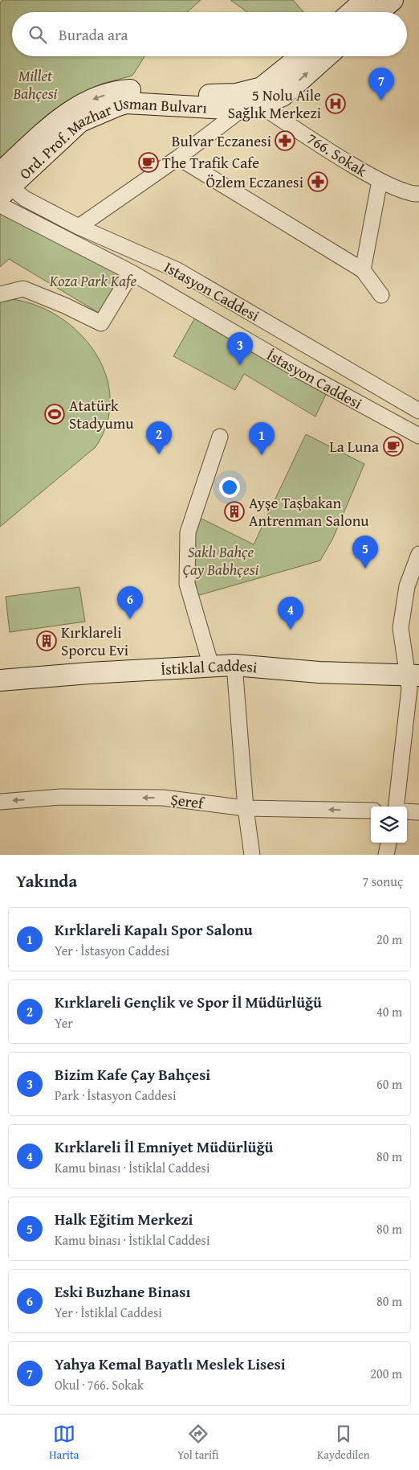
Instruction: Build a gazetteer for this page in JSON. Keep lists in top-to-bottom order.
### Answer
{
  "streets": {
    "main road": ["Ord. Prof. Mazhar Usman Bulvarı", "İstiklal Caddesi"],
    "street": [
      "766. Sokak",
      "Istasyon Caddesi",
      "İstasyon Caddesi",
      "Şeref"
    ]
  },
  "crossings": [
    ["Ord. Prof. Mazhar Usman Bulvarı", "766. Sokak"],
    ["Ord. Prof. Mazhar Usman Bulvarı", "Istasyon Caddesi"],
    ["Ord. Prof. Mazhar Usman Bulvarı", "İstasyon Caddesi"],
    ["Istasyon Caddesi", "İstasyon Caddesi"]
  ],
  "one_way": ["Şeref"],
  "parks": ["Millet Bahçesi", "Koza Park Kafe", "Saklı Bahçe Çay Babhçesi"],
  "places": {
    "hospital": ["5 Nolu Aile Sağlık Merkezi"],
    "pharmacy": ["Bulvar Eczanesi", "Özlem Eczanesi"],
    "cafe": ["The Trafik Cafe", "La Luna"],
    "sports": ["Atatürk Stadyumu"],
    "building": ["Ayşe Taşbakan Antrenman Salonu", "Kırklareli Sporcu Evi"]
  },
  "page": {
    "search": "Burada ara",
    "pins": [
      "7",
      "3",
      "2",
      "1",
      "5",
      "6",
      "4"
    ],
    "heading": ["Yakında", "7 sonuç"],
    "list": [
      {
        "mark": "1",
        "name": "Kırklareli Kapalı Spor Salonu",
        "note": "Yer · İstasyon Caddesi",
        "value": "20 m"
      },
      {
        "mark": "2",
        "name": "Kırklareli Gençlik ve Spor İl Müdürlüğü",
        "note": "Yer",
        "value": "40 m"
      },
      {
        "mark": "3",
        "name": "Bizim Kafe Çay Bahçesi",
        "note": "Park · İstasyon Caddesi",
        "value": "60 m"
      },
      {
        "mark": "4",
        "name": "Kırklareli İl Emniyet Müdürlüğü",
        "note": "Kamu binası · İstiklal Caddesi",
        "value": "80 m"
      },
      {
        "mark": "5",
        "name": "Halk Eğitim Merkezi",
        "note": "Kamu binası · İstiklal Caddesi",
        "value": "80 m"
      },
      {
        "mark": "6",
        "name": "Eski Buzhane Binası",
        "note": "Yer · İstiklal Caddesi",
        "value": "80 m"
      },
      {
        "mark": "7",
        "name": "Yahya Kemal Bayatlı Meslek Lisesi",
        "note": "Okul · 766. Sokak",
        "value": "200 m"
      }
    ],
    "nav": ["Harita", "Yol tarifi", "Kaydedilen"]
  }
}
